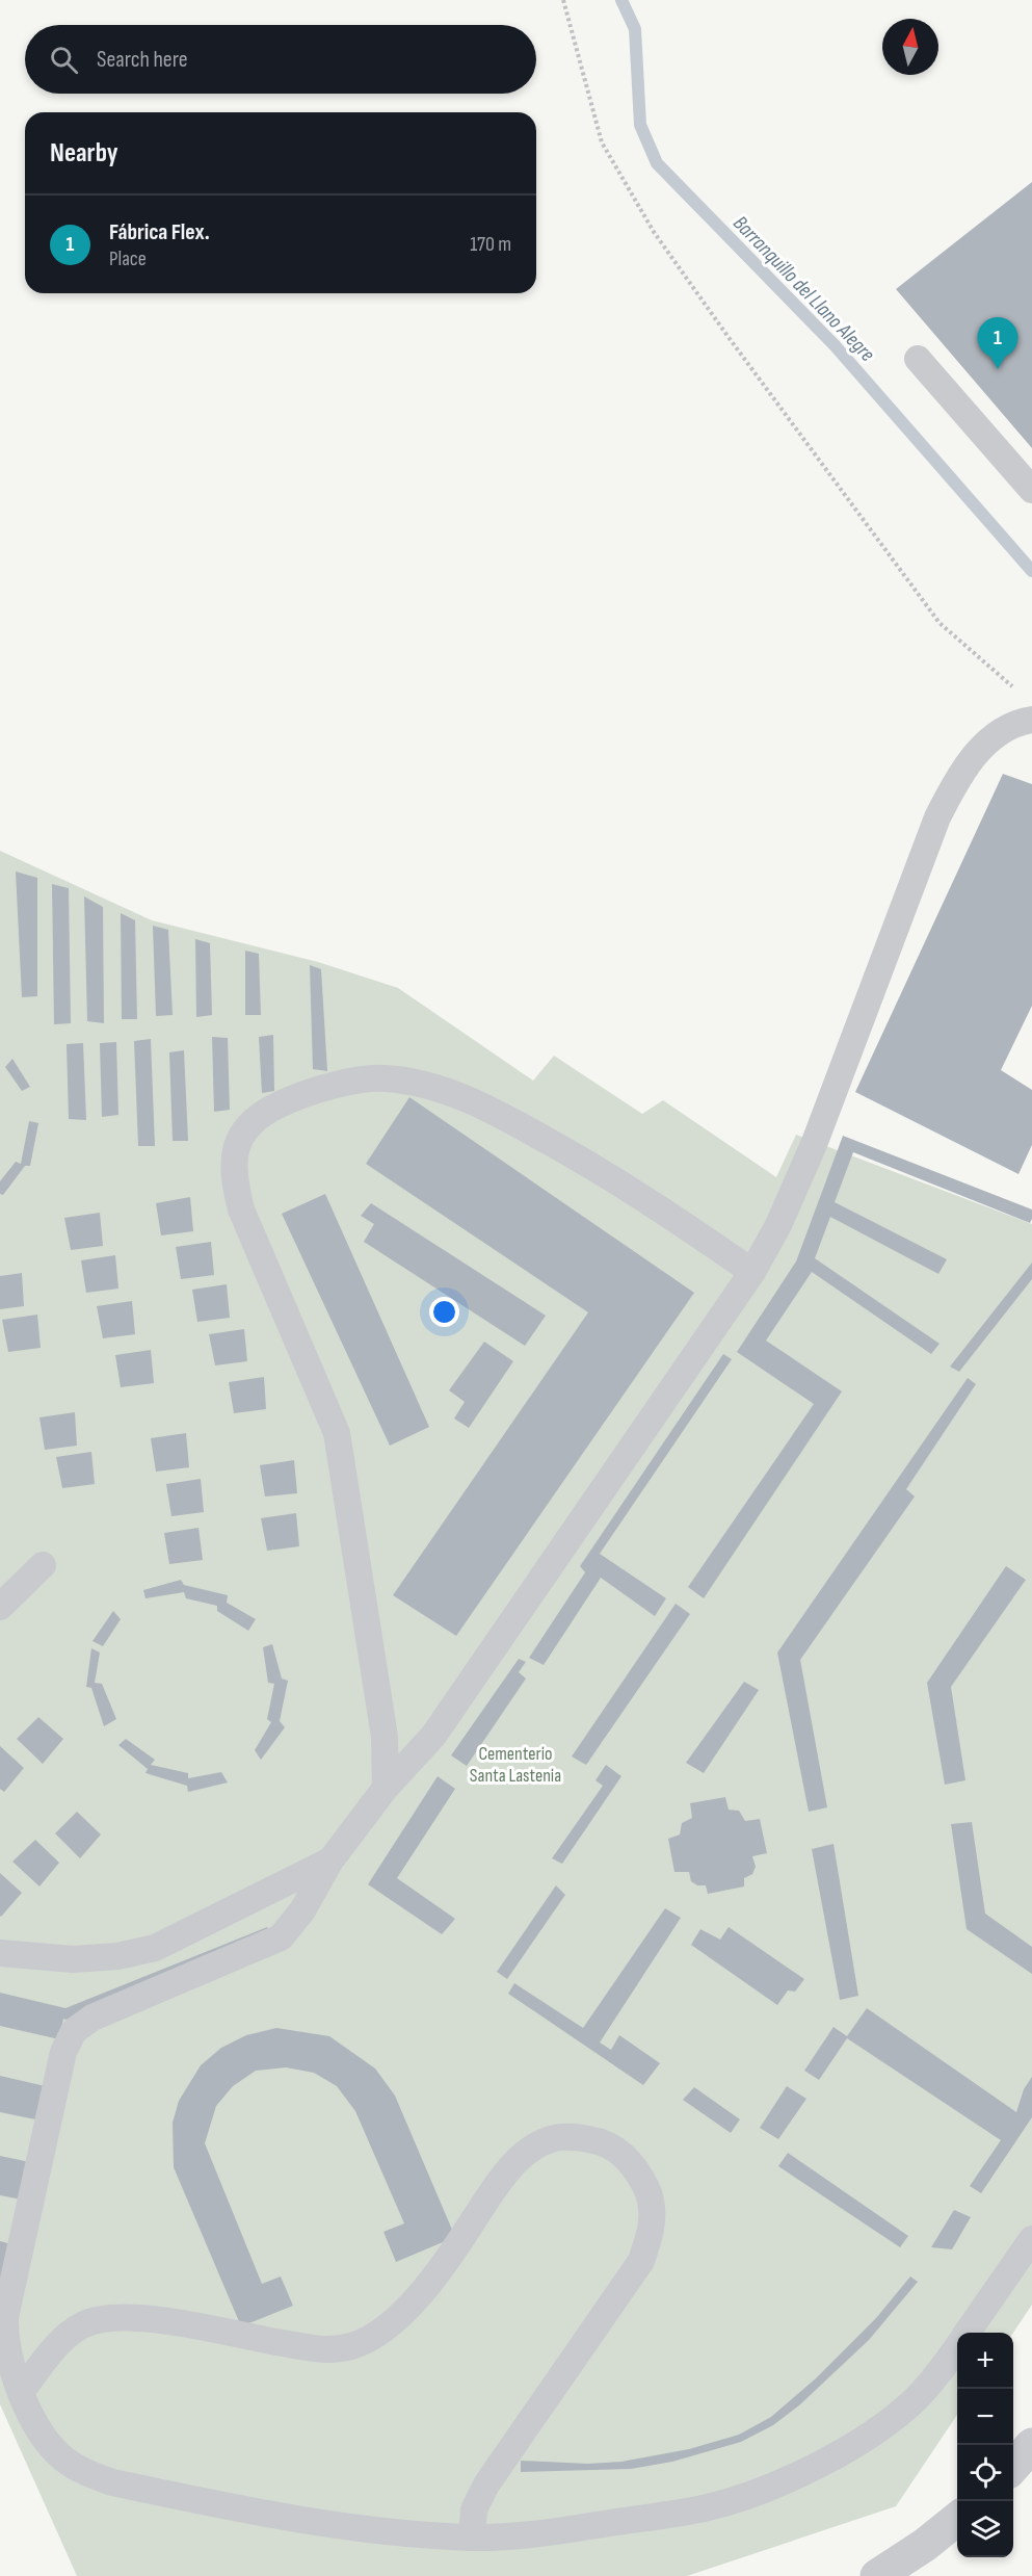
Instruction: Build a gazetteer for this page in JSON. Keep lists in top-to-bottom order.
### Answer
{
  "water": ["Barranquillo del Llano Alegre"],
  "parks": ["Cementerio Santa Lastenia"],
  "north": "top",
  "page": {
    "search": "Search here",
    "heading": "Nearby",
    "list": [
      {
        "mark": "1",
        "name": "Fábrica Flex.",
        "note": "Place",
        "value": "170 m"
      }
    ],
    "pins": "1",
    "map_buttons": ["+", "−"]
  }
}
